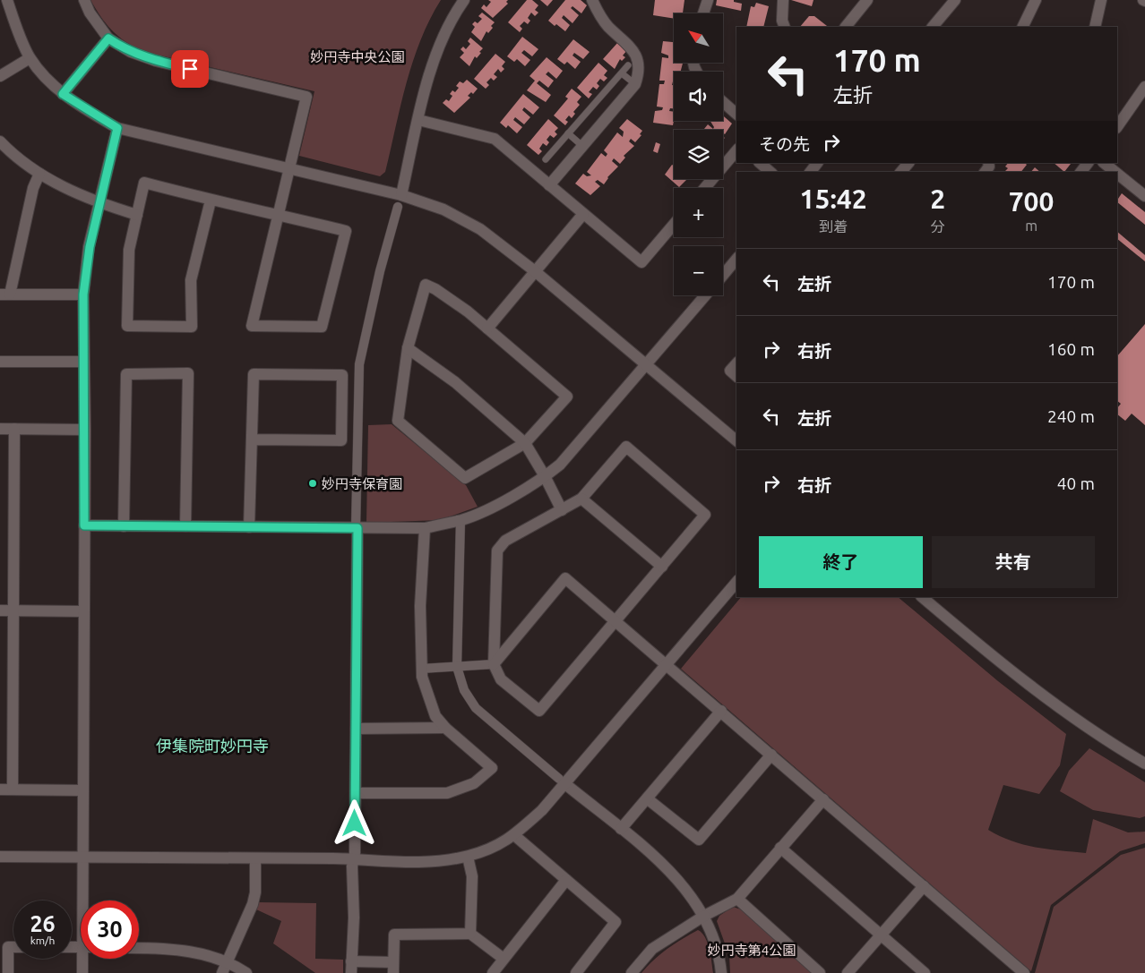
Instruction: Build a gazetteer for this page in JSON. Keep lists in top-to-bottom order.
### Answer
{
  "districts": ["伊集院町妙円寺"],
  "parks": ["妙円寺中央公園", "妙円寺第4公園"],
  "places": ["妙円寺保育園"],
  "north": "top left",
  "page": {
    "map_buttons": ["+", "−"],
    "turn": ["170 m", "左折"],
    "then": "その先",
    "eta": [
      "15:42",
      "到着",
      "2",
      "分",
      "700",
      "m"
    ],
    "list": [
      {
        "name": "左折",
        "value": "170 m"
      },
      {
        "name": "右折",
        "value": "160 m"
      },
      {
        "name": "左折",
        "value": "240 m"
      },
      {
        "name": "右折",
        "value": "40 m"
      }
    ],
    "buttons": ["終了", "共有"],
    "speed": "26 km/h",
    "limit": "30"
  }
}
